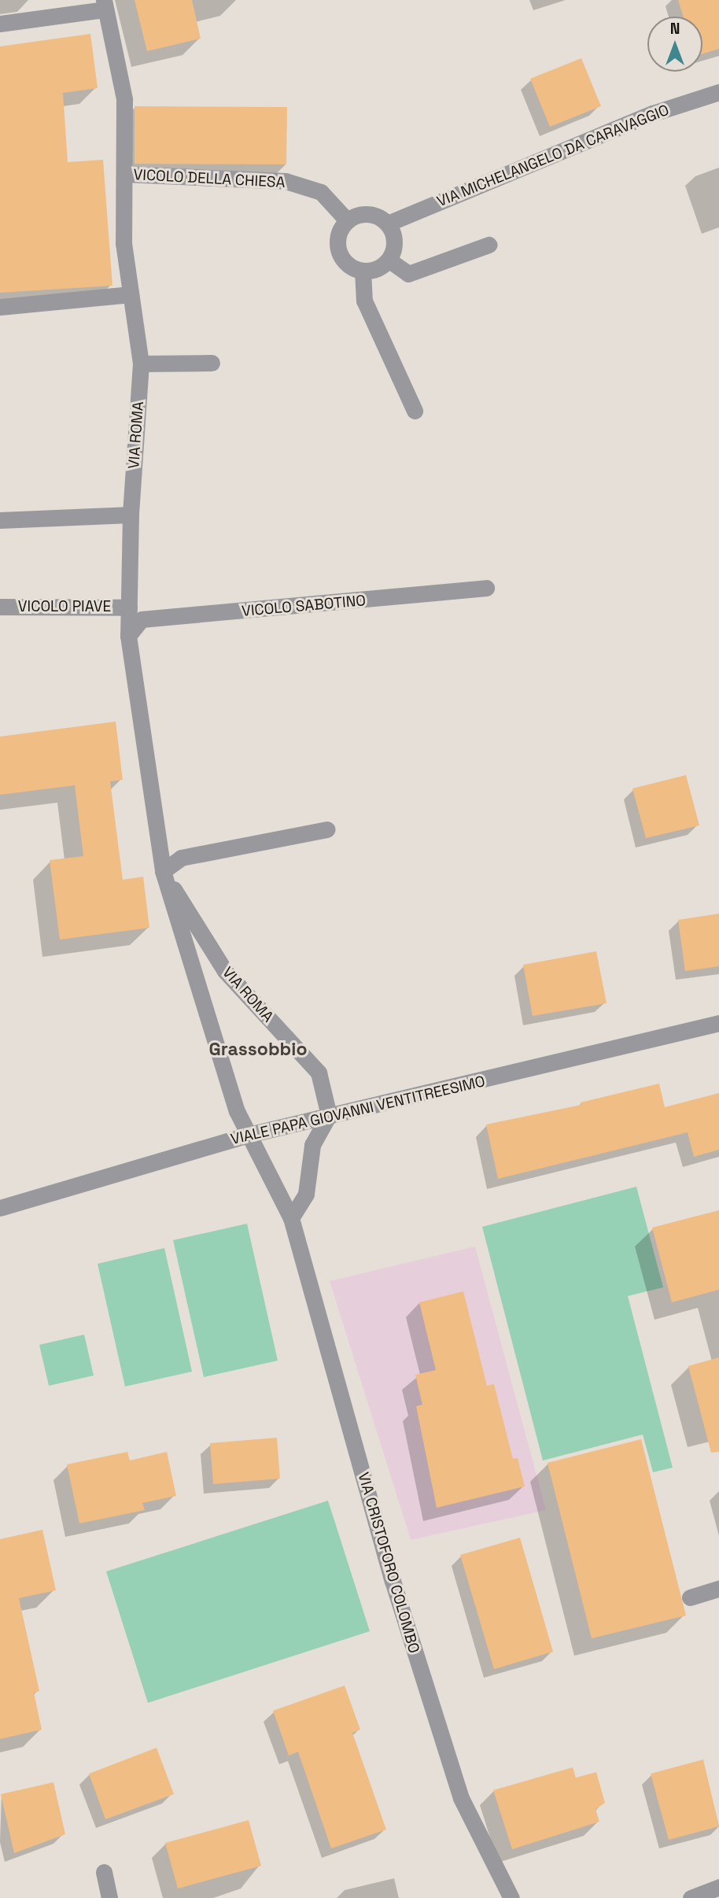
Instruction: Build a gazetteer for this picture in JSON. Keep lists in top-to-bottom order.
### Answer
{
  "streets": {
    "street": [
      "VIA MICHELANGELO DA CARAVAGGIO",
      "VICOLO DELLA CHIESA",
      "VIA ROMA",
      "VICOLO SABOTINO",
      "VICOLO PIAVE",
      "VIALE PAPA GIOVANNI VENTITREESIMO",
      "VIA CRISTOFORO COLOMBO"
    ]
  },
  "crossings": [
    ["VIA MICHELANGELO DA CARAVAGGIO", "VICOLO DELLA CHIESA"],
    ["VICOLO DELLA CHIESA", "VIA ROMA"],
    ["VIA ROMA", "VICOLO SABOTINO"],
    ["VIA ROMA", "VICOLO PIAVE"],
    ["VIA ROMA", "VIALE PAPA GIOVANNI VENTITREESIMO"],
    ["VIA ROMA", "VIA CRISTOFORO COLOMBO"],
    ["VIALE PAPA GIOVANNI VENTITREESIMO", "VIA CRISTOFORO COLOMBO"]
  ],
  "districts": ["Grassobbio"],
  "north": "top"
}
